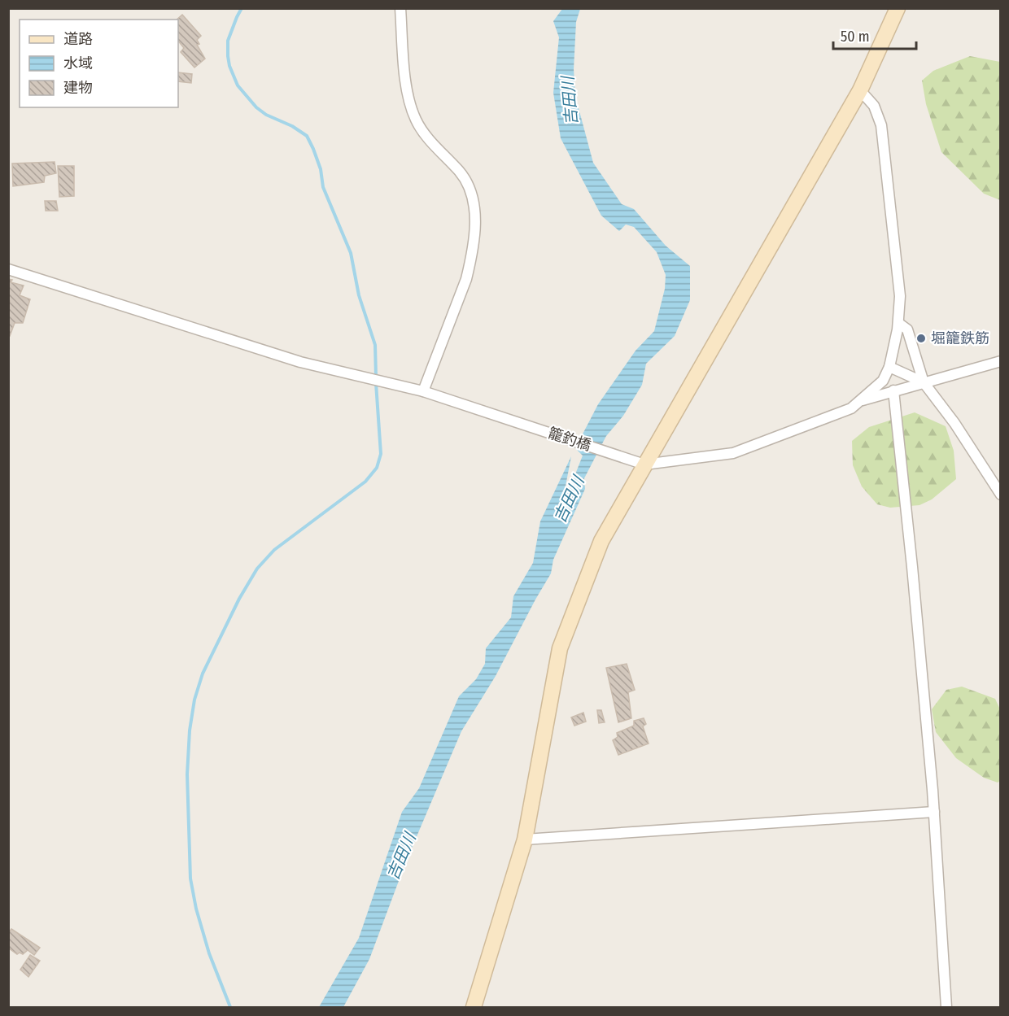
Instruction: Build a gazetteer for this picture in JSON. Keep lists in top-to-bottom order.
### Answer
{
  "streets": {
    "street": ["籠釣橋"]
  },
  "water": ["吉田川"],
  "places": ["堀籠鉄筋"],
  "legend": ["道路", "水域", "建物"],
  "scale_bar": "50 m"
}
